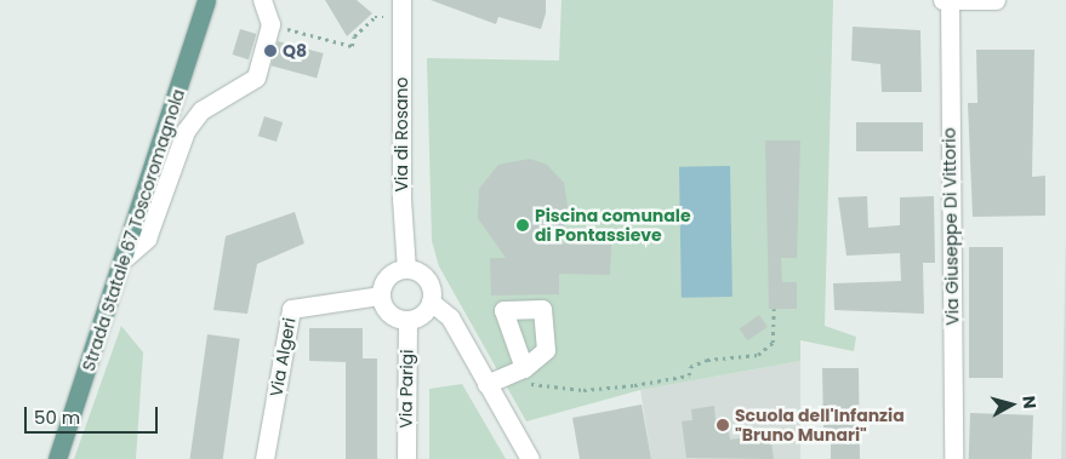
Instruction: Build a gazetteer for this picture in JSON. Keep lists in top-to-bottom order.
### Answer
{
  "streets": {
    "main road": ["Strada Statale 67 Toscoromagnola"],
    "street": [
      "Via di Rosano",
      "Via Giuseppe Di Vittorio",
      "Via Algeri",
      "Via Parigi"
    ]
  },
  "crossings": [
    ["Via di Rosano", "Via Algeri"],
    ["Via di Rosano", "Via Parigi"],
    ["Via Algeri", "Via Parigi"]
  ],
  "places": ["Q8", "Piscina comunale di Pontassieve", "Scuola dell'Infanzia \"Bruno Munari\""],
  "scale_bar": "50 m",
  "north": "right"
}
